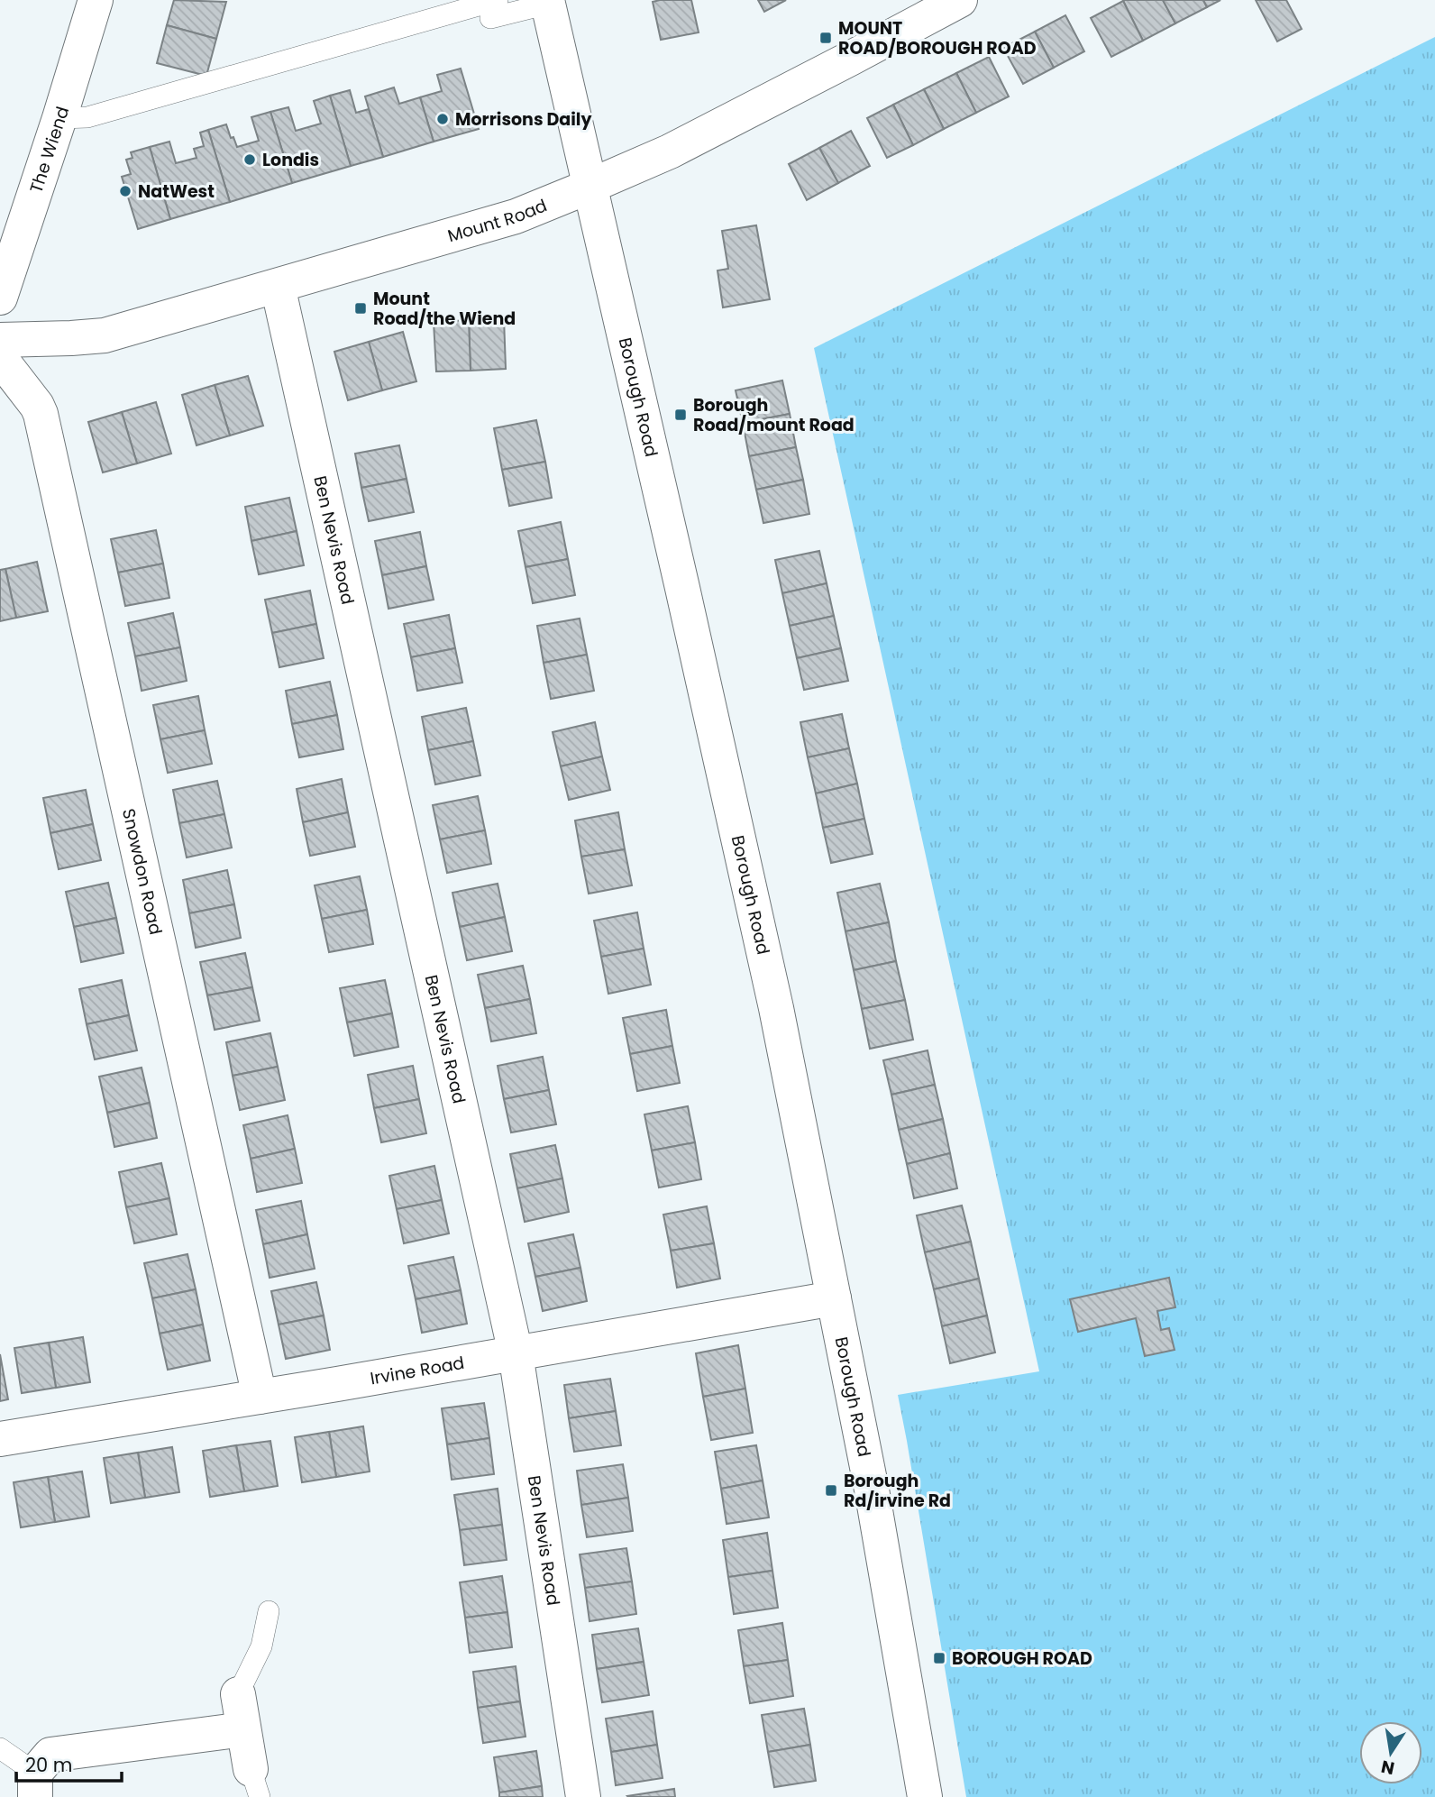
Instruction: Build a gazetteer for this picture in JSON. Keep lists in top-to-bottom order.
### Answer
{
  "streets": {
    "street": [
      "The Wiend",
      "Mount Road",
      "Borough Road",
      "Ben Nevis Road",
      "Snowdon Road",
      "Irvine Road"
    ]
  },
  "crossings": [
    ["Mount Road", "Borough Road"],
    ["Mount Road", "Ben Nevis Road"],
    ["Borough Road", "Irvine Road"],
    ["Ben Nevis Road", "Irvine Road"],
    ["Snowdon Road", "Irvine Road"]
  ],
  "places": {
    "transit": [
      "MOUNT ROAD/BOROUGH ROAD",
      "Mount Road/the Wiend",
      "Borough Road/mount Road",
      "Borough Rd/irvine Rd",
      "BOROUGH ROAD"
    ],
    "other": ["Morrisons Daily", "Londis", "NatWest"]
  },
  "scale_bar": "20 m",
  "north": "bottom"
}
